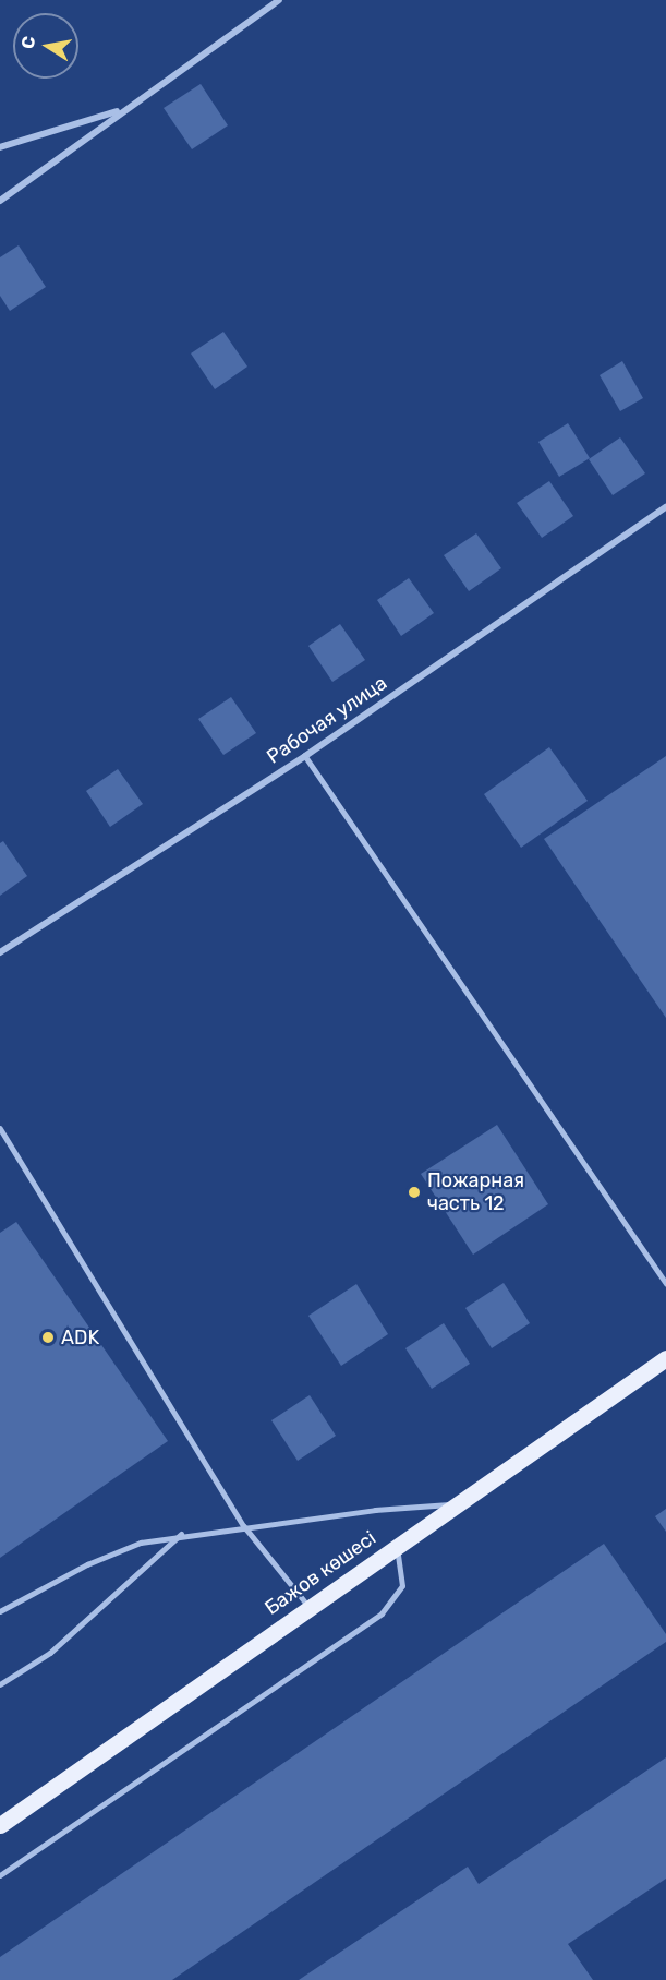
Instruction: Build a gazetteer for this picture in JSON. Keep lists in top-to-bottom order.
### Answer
{
  "streets": {
    "main road": ["Бажов көшесі"],
    "street": ["Рабочая улица"]
  },
  "places": ["Пожарная часть 12", "ADK"],
  "north": "left"
}
